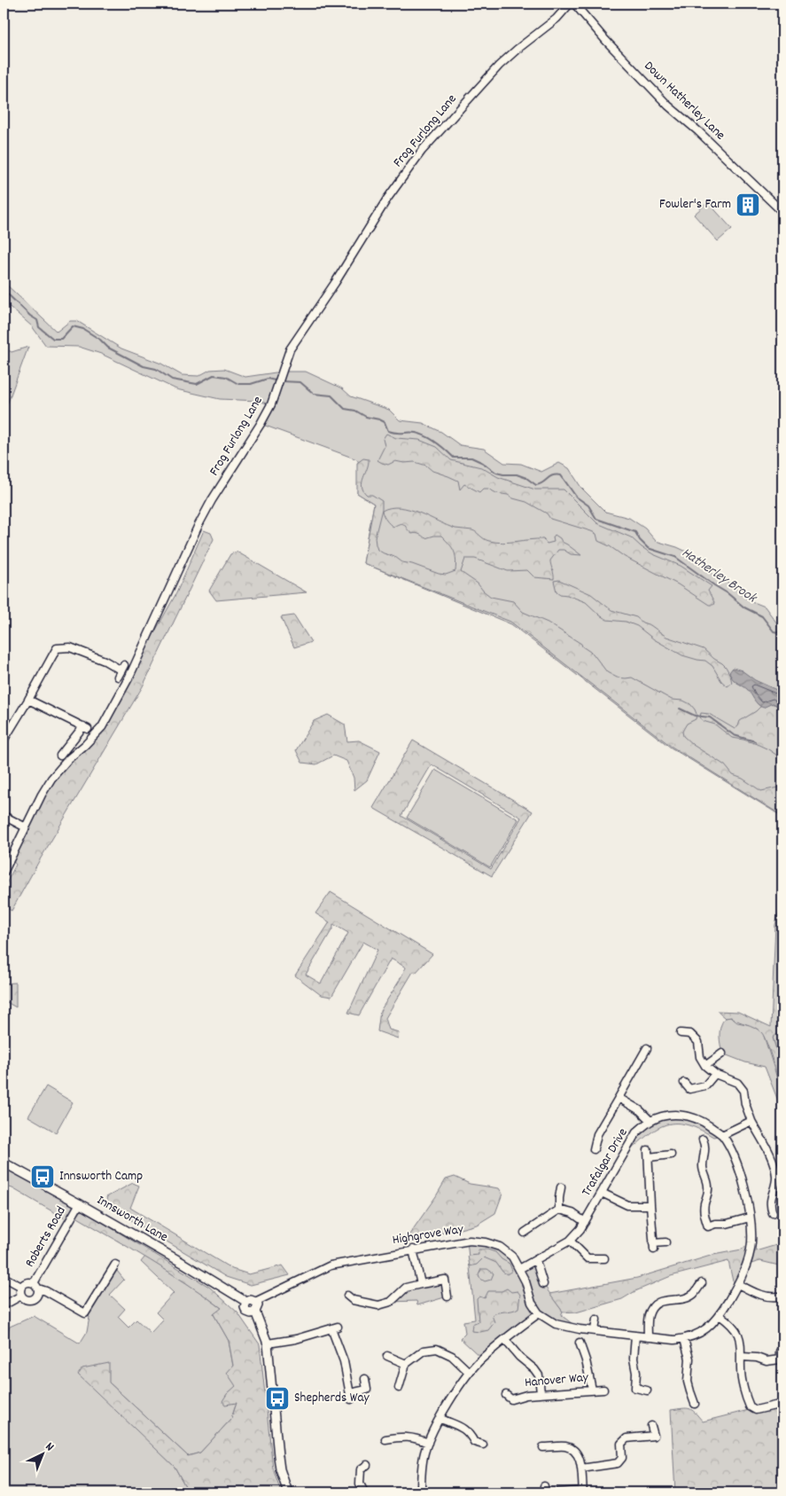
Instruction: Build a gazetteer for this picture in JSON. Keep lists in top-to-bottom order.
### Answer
{
  "streets": {
    "street": [
      "Down Hatherley Lane",
      "Frog Furlong Lane",
      "Trafalgar Drive",
      "Innsworth Lane",
      "Highgrove Way",
      "Roberts Road",
      "Hanover Way"
    ]
  },
  "crossings": [
    ["Trafalgar Drive", "Highgrove Way"],
    ["Innsworth Lane", "Highgrove Way"],
    ["Innsworth Lane", "Roberts Road"]
  ],
  "water": ["Hatherley Brook"],
  "places": {
    "building": ["Fowler's Farm"],
    "bus stop": ["Innsworth Camp", "Shepherds Way"]
  },
  "north": "top right"
}
